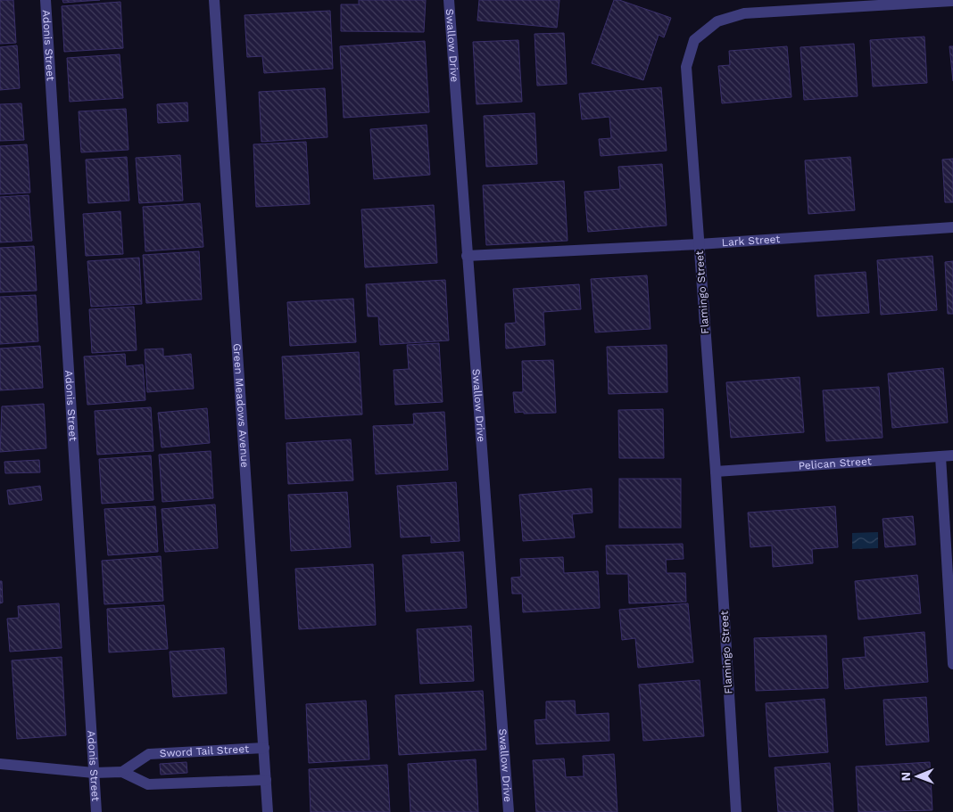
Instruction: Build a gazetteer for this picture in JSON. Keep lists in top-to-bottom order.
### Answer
{
  "streets": {
    "street": [
      "Adonis Street",
      "Swallow Drive",
      "Lark Street",
      "Flamingo Street",
      "Green Meadows Avenue",
      "Pelican Street",
      "Sword Tail Street"
    ]
  },
  "crossings": [
    ["Swallow Drive", "Lark Street"],
    ["Lark Street", "Flamingo Street"],
    ["Flamingo Street", "Pelican Street"],
    ["Green Meadows Avenue", "Sword Tail Street"]
  ],
  "north": "left"
}
